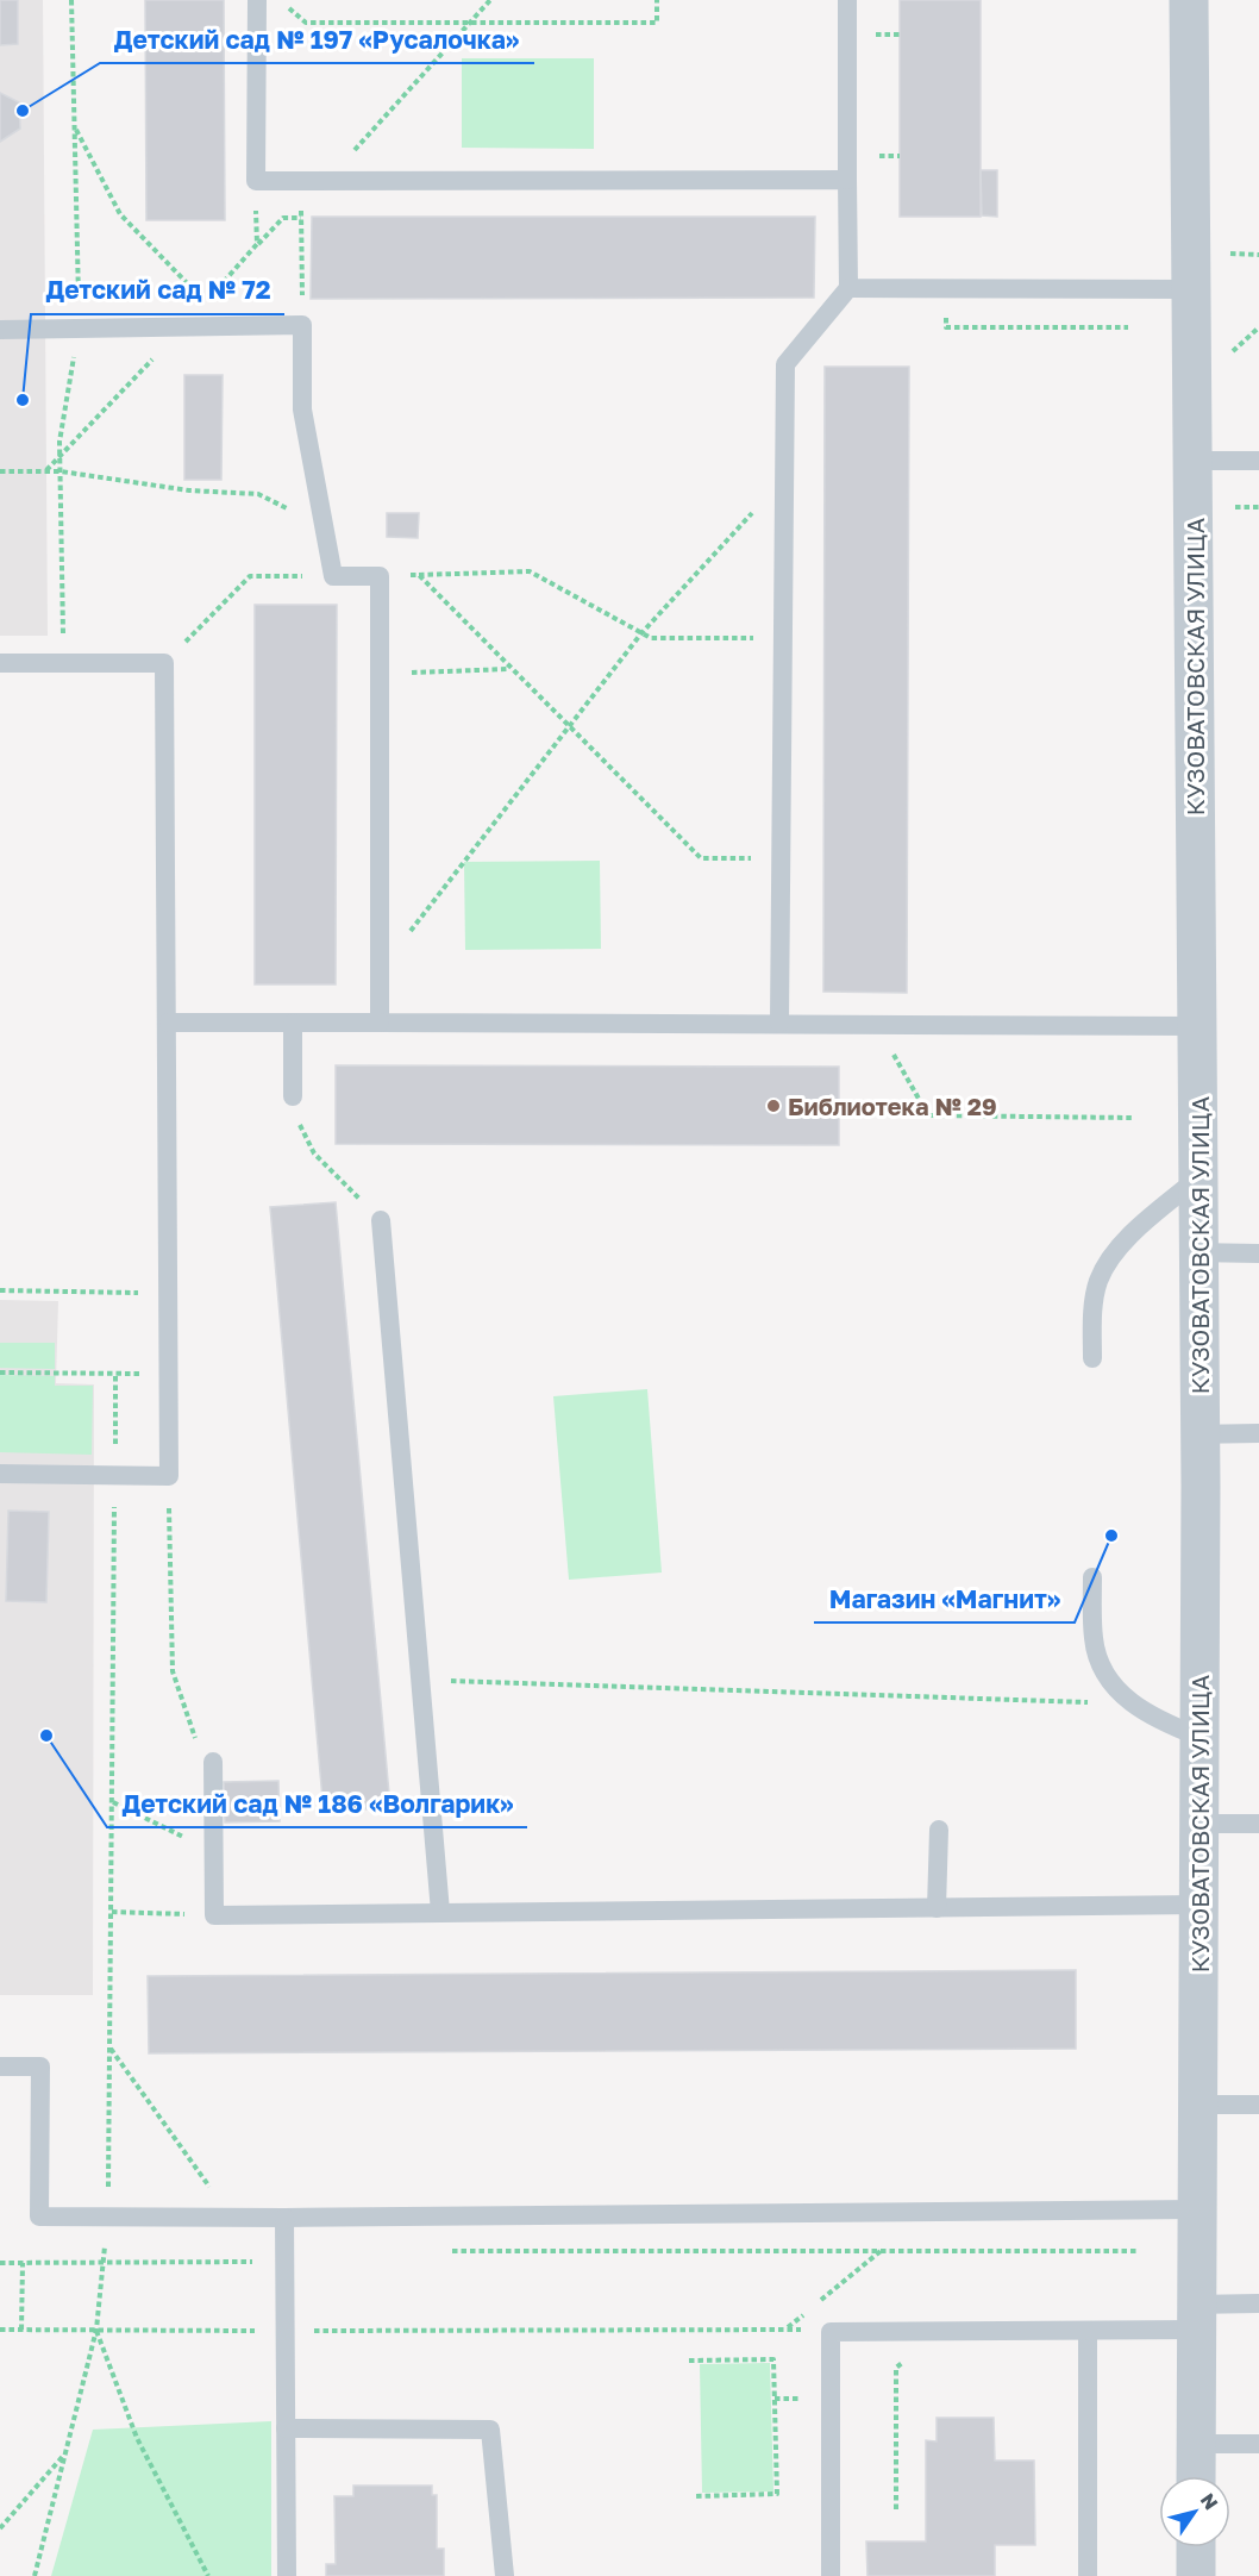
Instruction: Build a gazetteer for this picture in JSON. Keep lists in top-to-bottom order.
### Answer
{
  "streets": {
    "street": ["КУЗОВАТОВСКАЯ УЛИЦА"]
  },
  "places": [
    "Детский сад № 197 «Русалочка»",
    "Детский сад № 72",
    "Библиотека № 29",
    "Магазин «Магнит»",
    "Детский сад № 186 «Волгарик»"
  ],
  "north": "top right"
}
